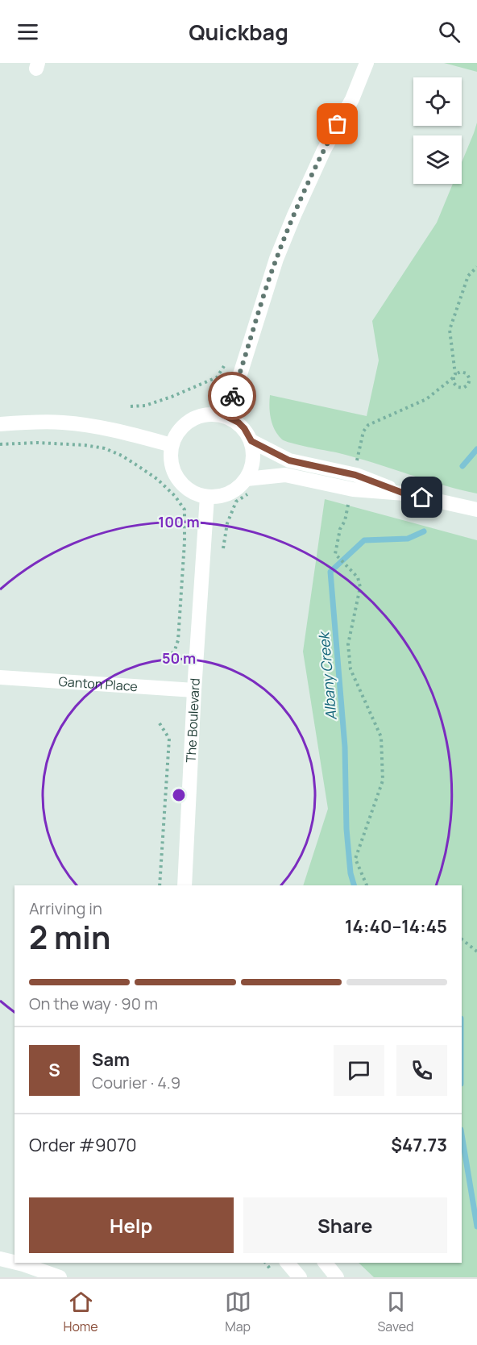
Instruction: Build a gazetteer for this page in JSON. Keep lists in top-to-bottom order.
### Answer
{
  "streets": {
    "street": ["Ganton Place", "The Boulevard"]
  },
  "crossings": [
    ["Ganton Place", "The Boulevard"]
  ],
  "water": ["Albany Creek"],
  "page": {
    "header": "Quickbag",
    "heading": ["2 min", "Arriving in", "14:40–14:45"],
    "panel": [
      "Sam",
      "Courier · 4.9",
      "Order #9070",
      "$47.73"
    ],
    "bar": "On the way · 90 m",
    "round": "S",
    "buttons": ["Help", "Share"],
    "tabs": ["Home", "Map", "Saved"]
  },
  "rings": ["100 m", "50 m"]
}
